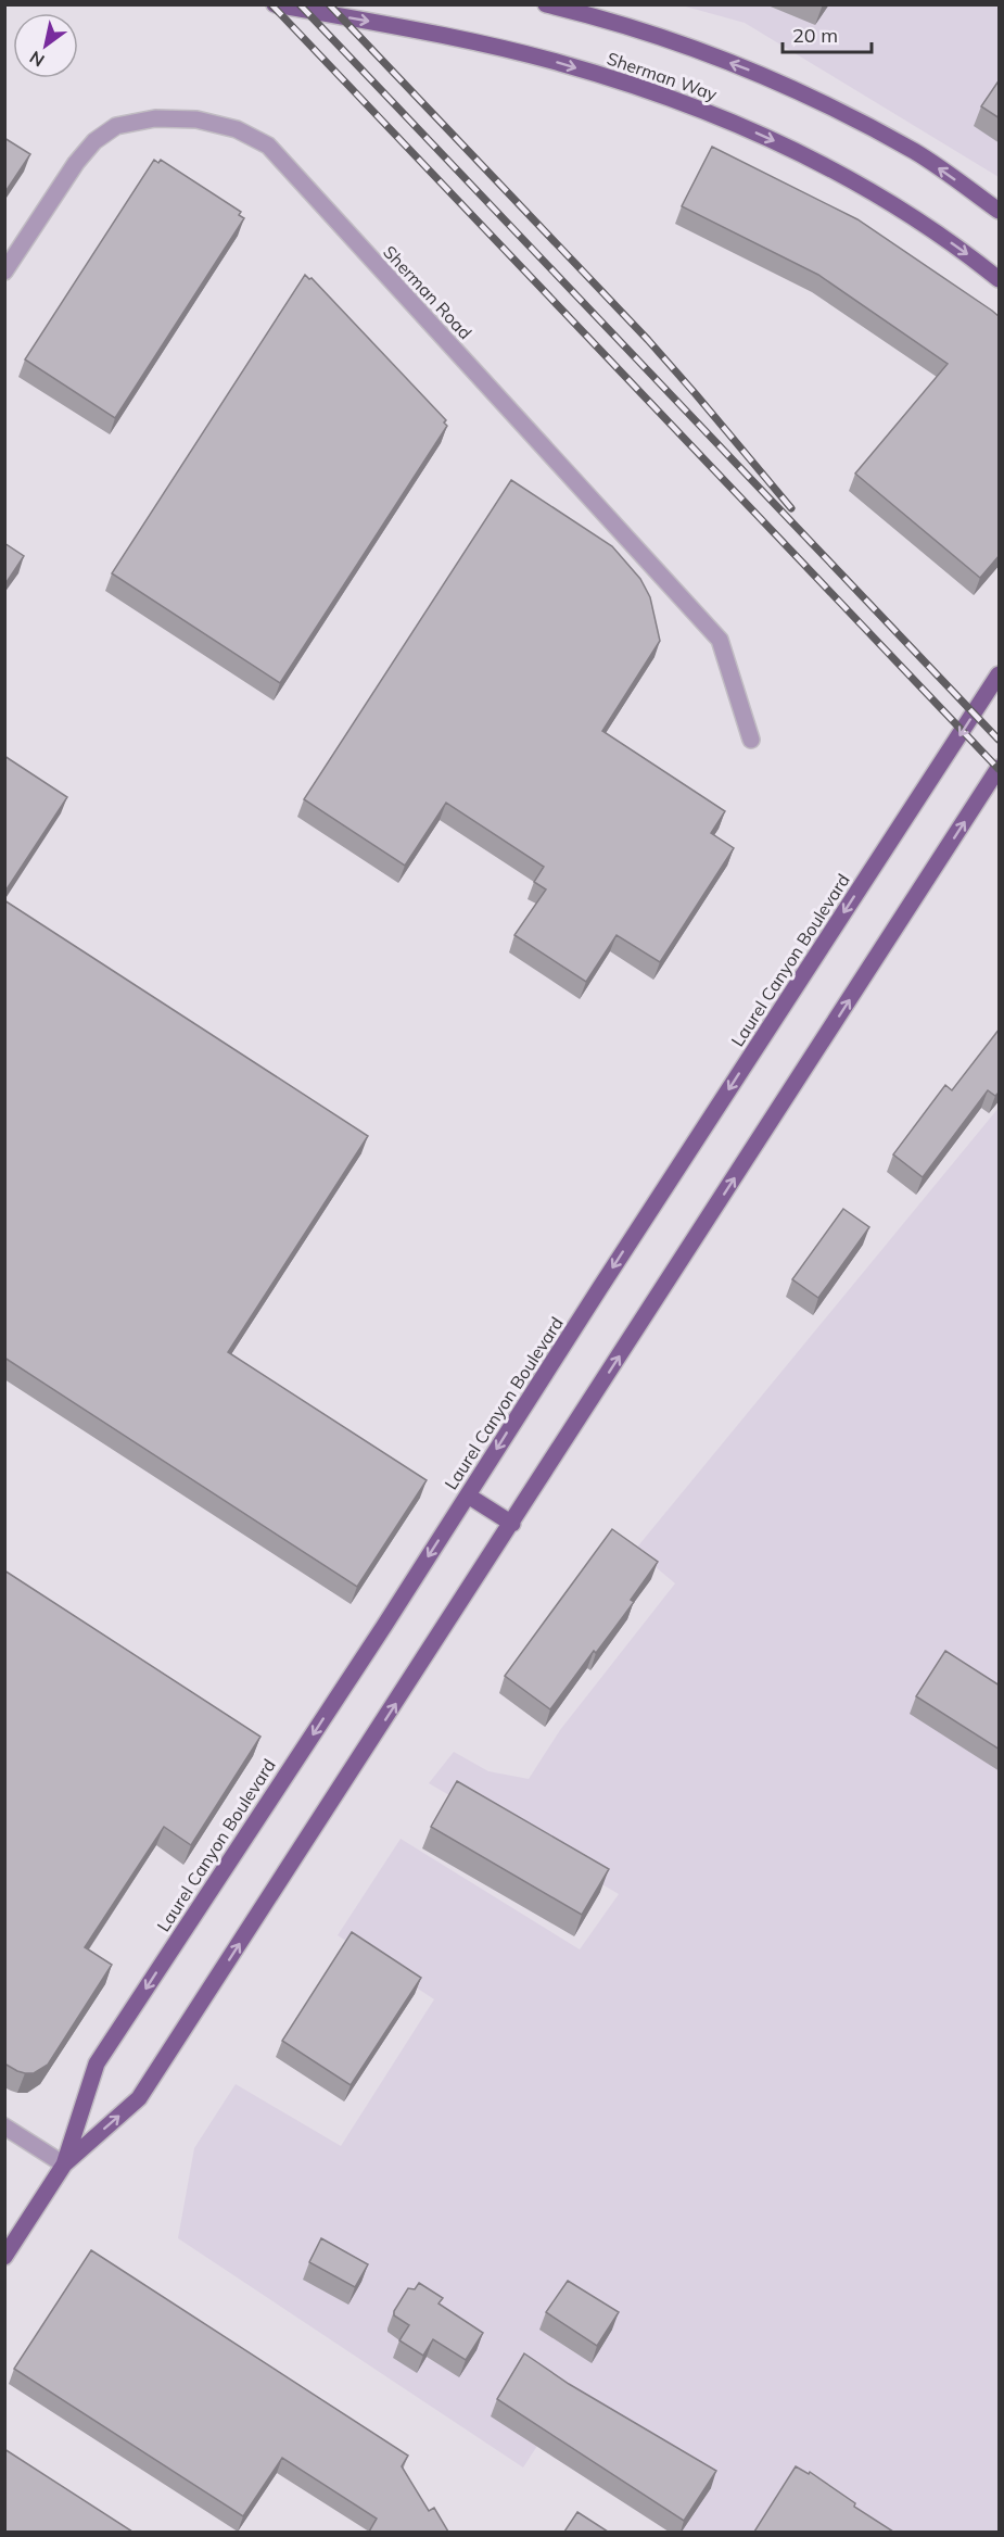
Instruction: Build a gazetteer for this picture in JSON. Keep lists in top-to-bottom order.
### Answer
{
  "streets": {
    "main road": ["Sherman Way", "Laurel Canyon Boulevard"],
    "street": ["Sherman Road"]
  },
  "scale_bar": "20 m",
  "north": "bottom left"
}
